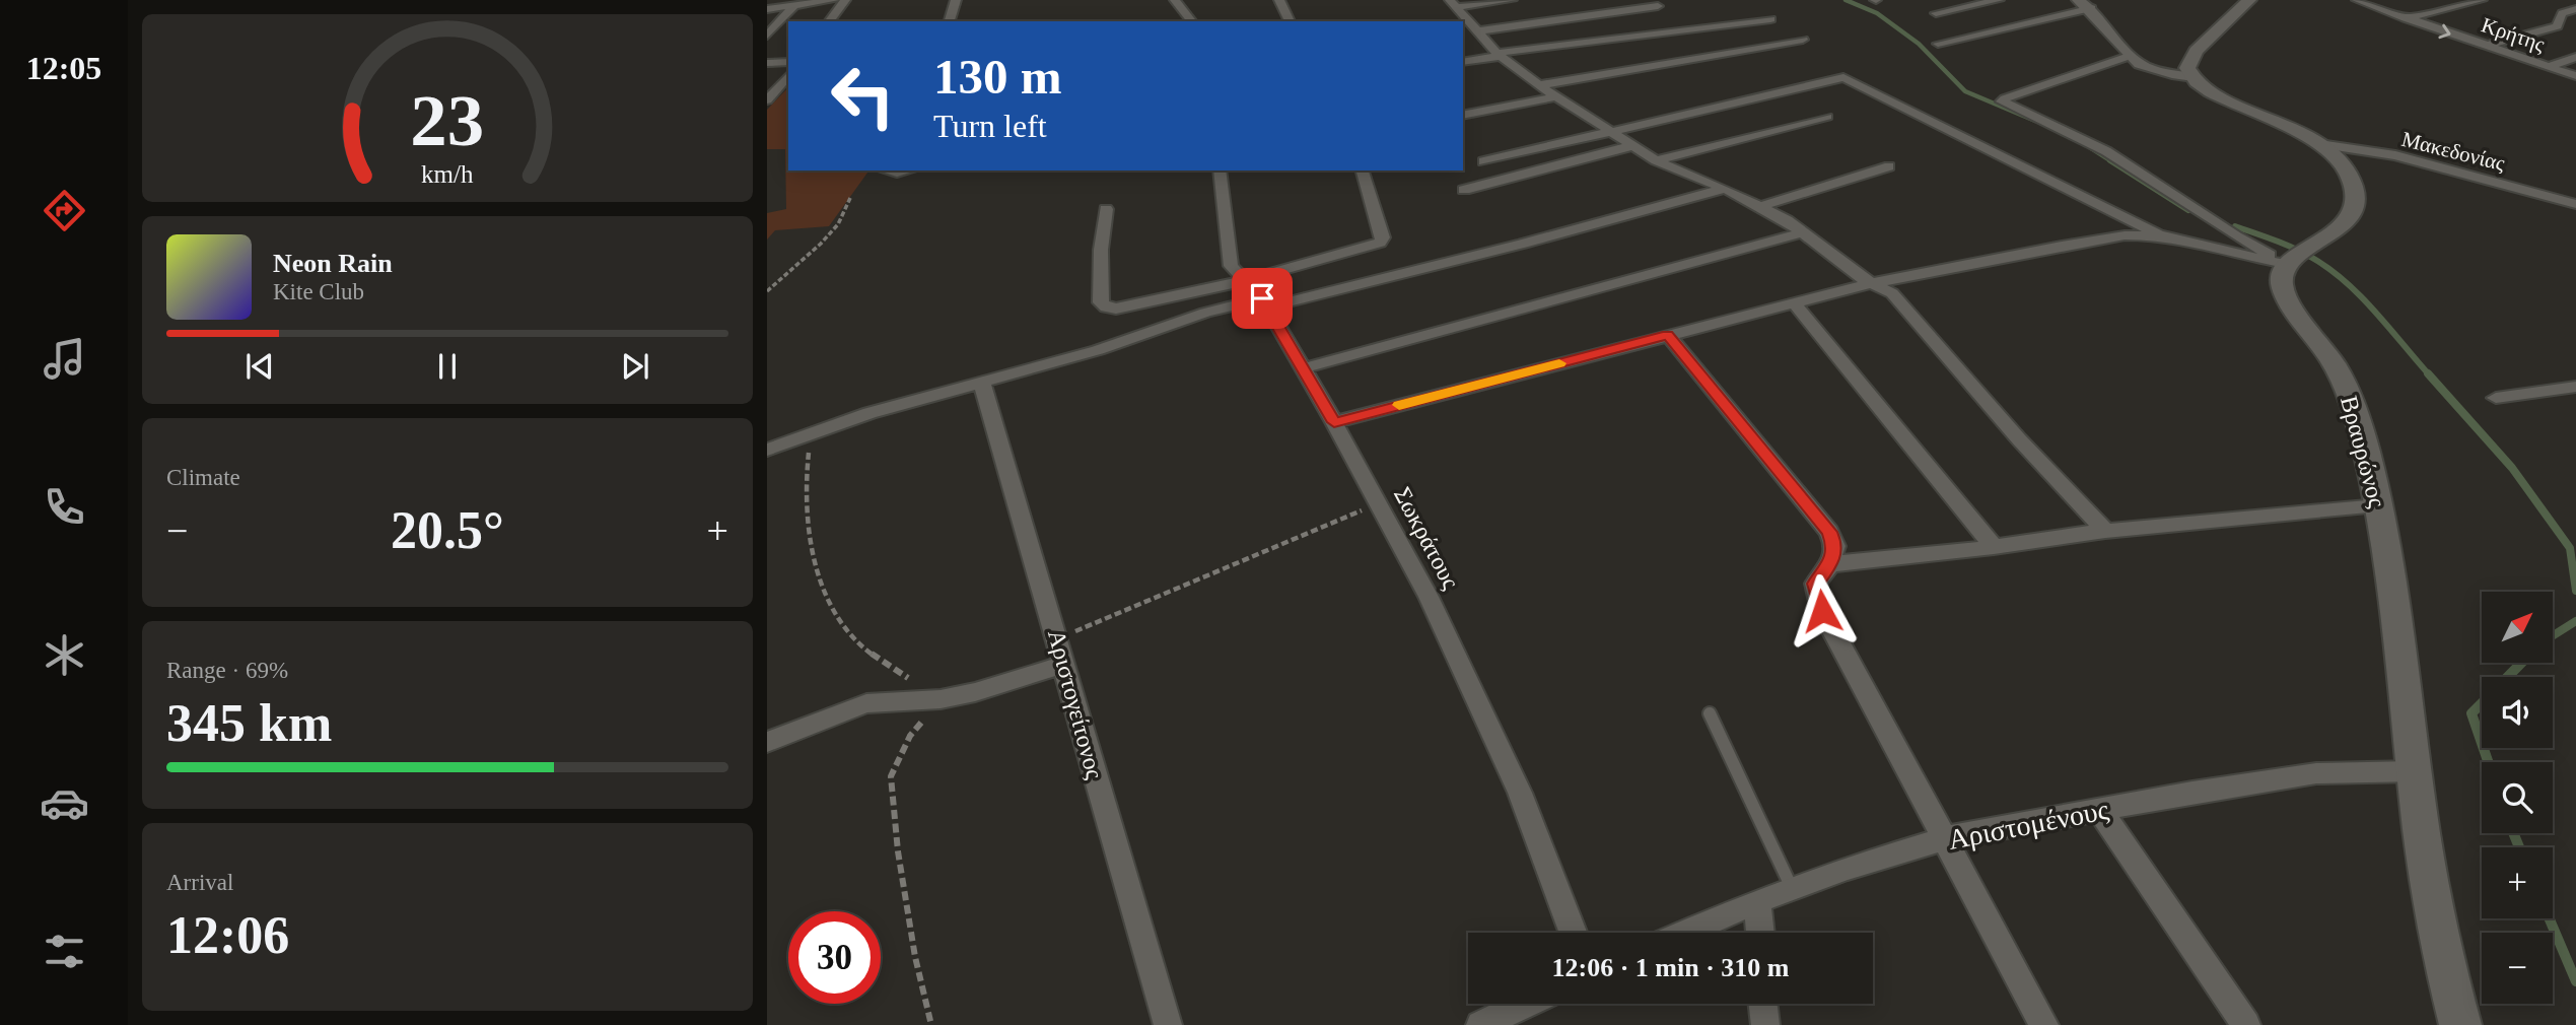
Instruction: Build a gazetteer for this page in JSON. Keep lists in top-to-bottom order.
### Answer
{
  "streets": {
    "main road": ["Βραυρώνος"],
    "street": [
      "Κρήτης",
      "Μακεδονίας",
      "Σωκράτους",
      "Αριστογείτονος",
      "Αριστομένους"
    ]
  },
  "crossings": [
    ["Βραυρώνος", "Αριστομένους"]
  ],
  "one_way": ["Κρήτης"],
  "north": "top right",
  "page": {
    "tabs": "12:05",
    "turn": ["130 m", "Turn left"],
    "song": ["Neon Rain", "Kite Club"],
    "tile": [
      "Climate",
      ["Range · 69%", "345 km"],
      ["Arrival", "12:06"]
    ],
    "heat": ["−", "20.5°", "+"],
    "map_buttons": ["+", "−"],
    "limit": "30",
    "trip": "12:06 · 1 min · 310 m",
    "gauge": ["23", "km/h"]
  }
}
